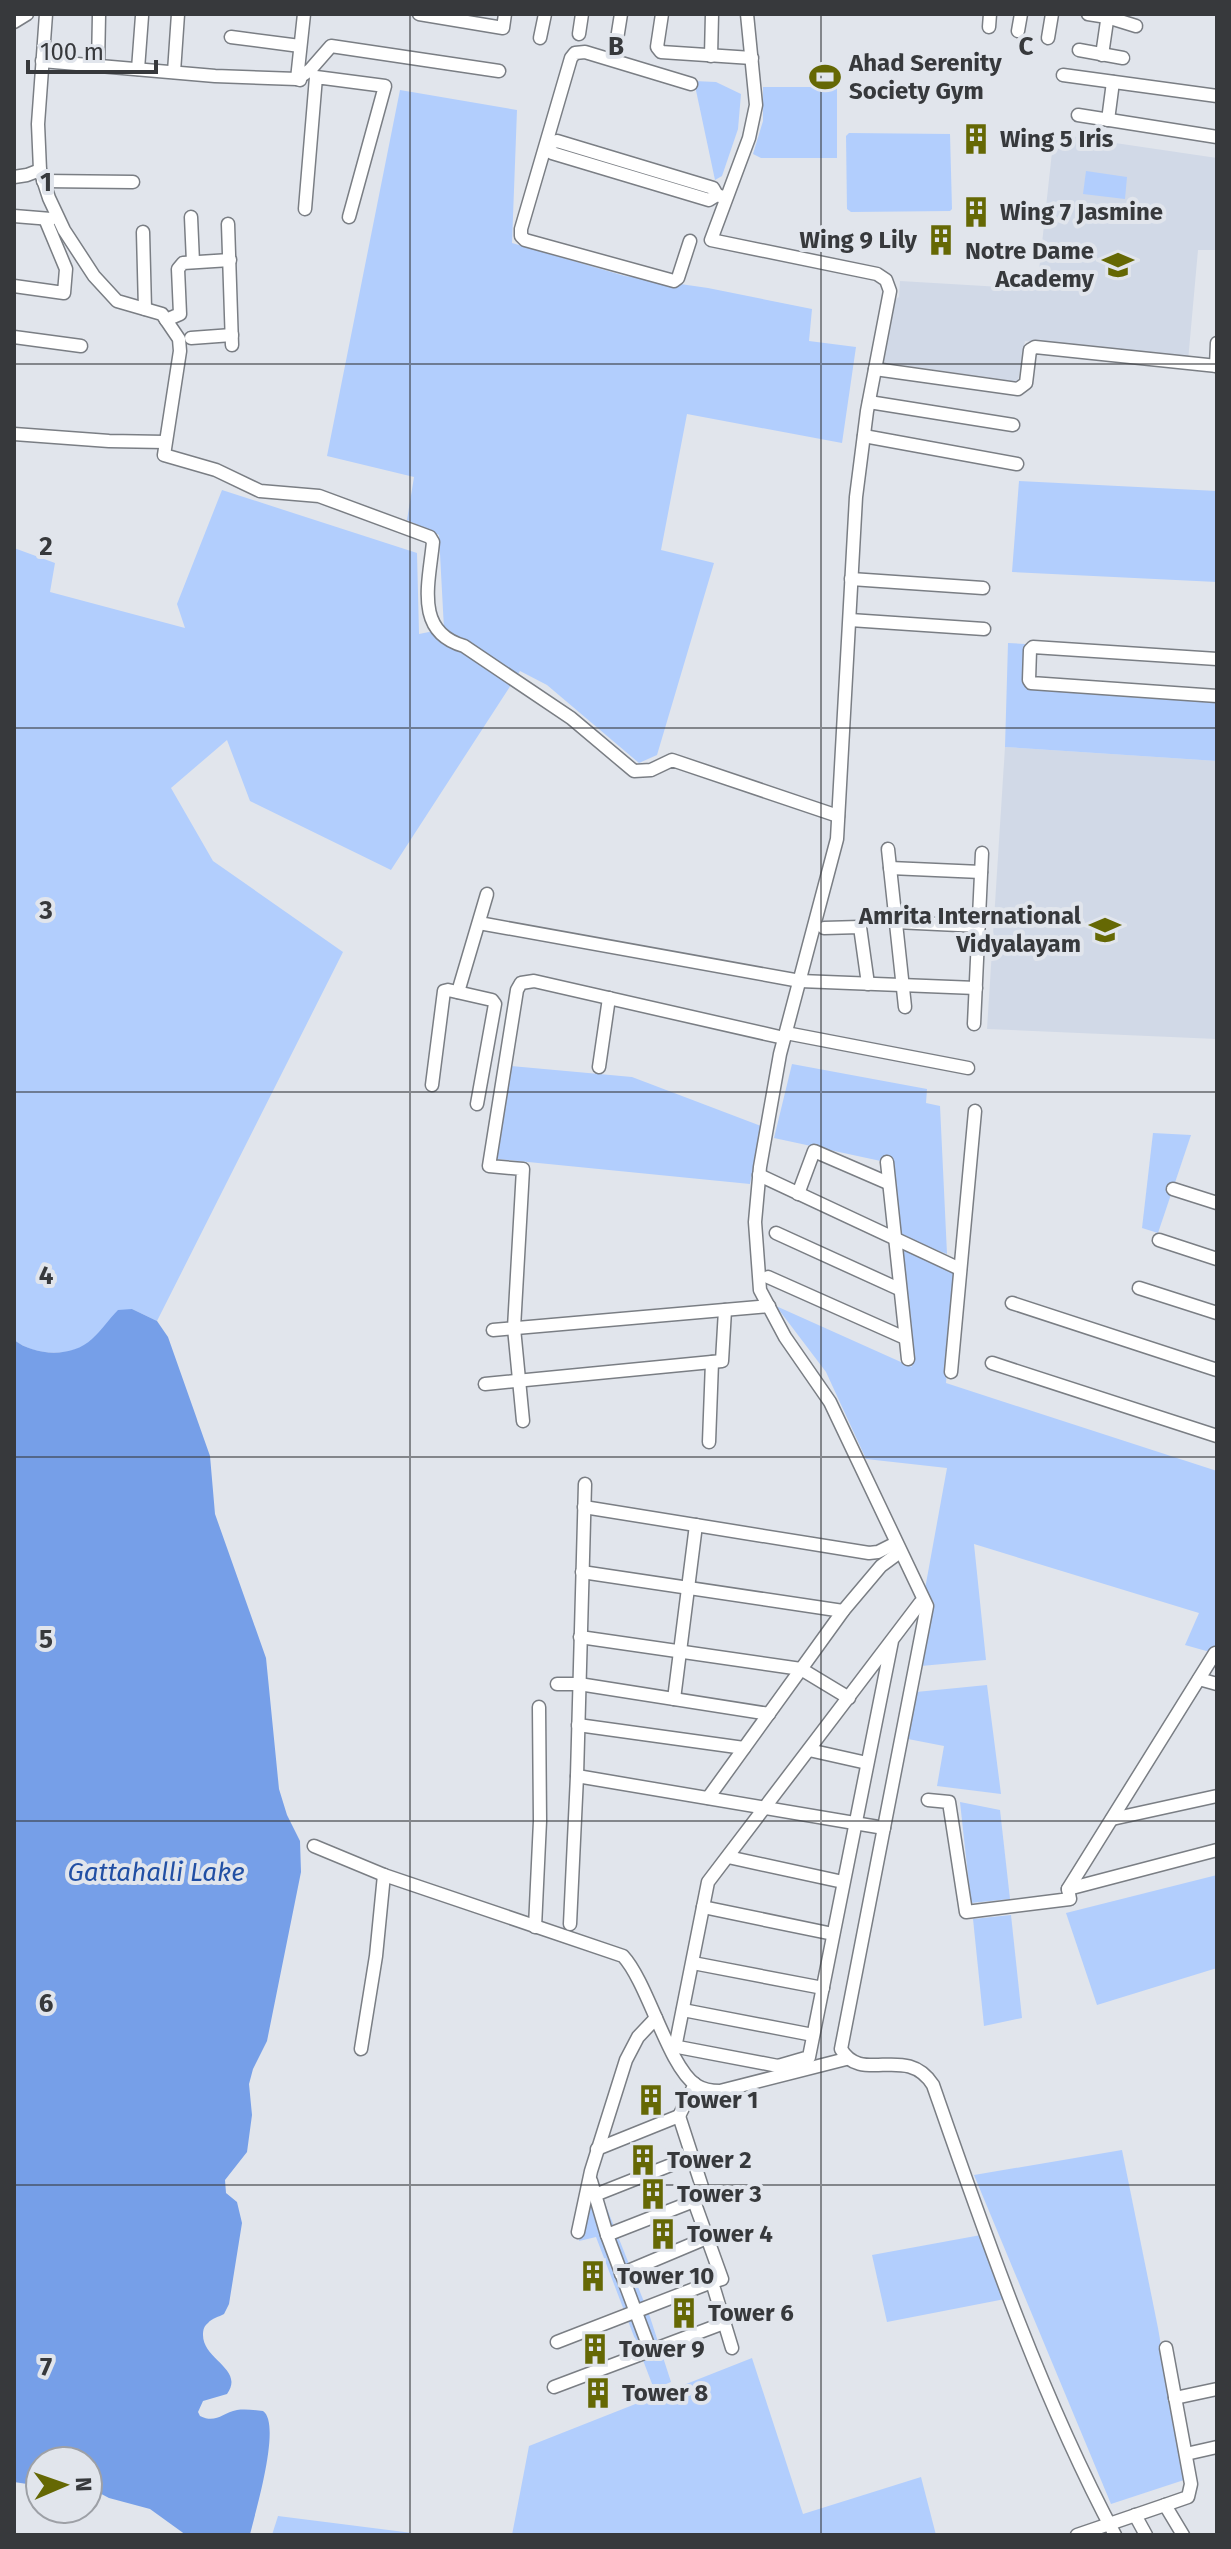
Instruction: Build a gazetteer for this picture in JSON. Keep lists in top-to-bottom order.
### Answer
{
  "water": ["Gattahalli Lake"],
  "places": {
    "sports": ["Ahad Serenity Society Gym"],
    "building": [
      "Wing 5 Iris",
      "Wing 7 Jasmine",
      "Wing 9 Lily",
      "Tower 1",
      "Tower 2",
      "Tower 3",
      "Tower 4",
      "Tower 10",
      "Tower 6",
      "Tower 9",
      "Tower 8"
    ],
    "school or university": ["Notre Dame Academy", "Amrita International Vidyalayam"]
  },
  "scale_bar": "100 m",
  "north": "right",
  "grid": {
    "columns": ["B", "C"],
    "rows": [
      "1",
      "2",
      "3",
      "4",
      "5",
      "6",
      "7"
    ]
  }
}
